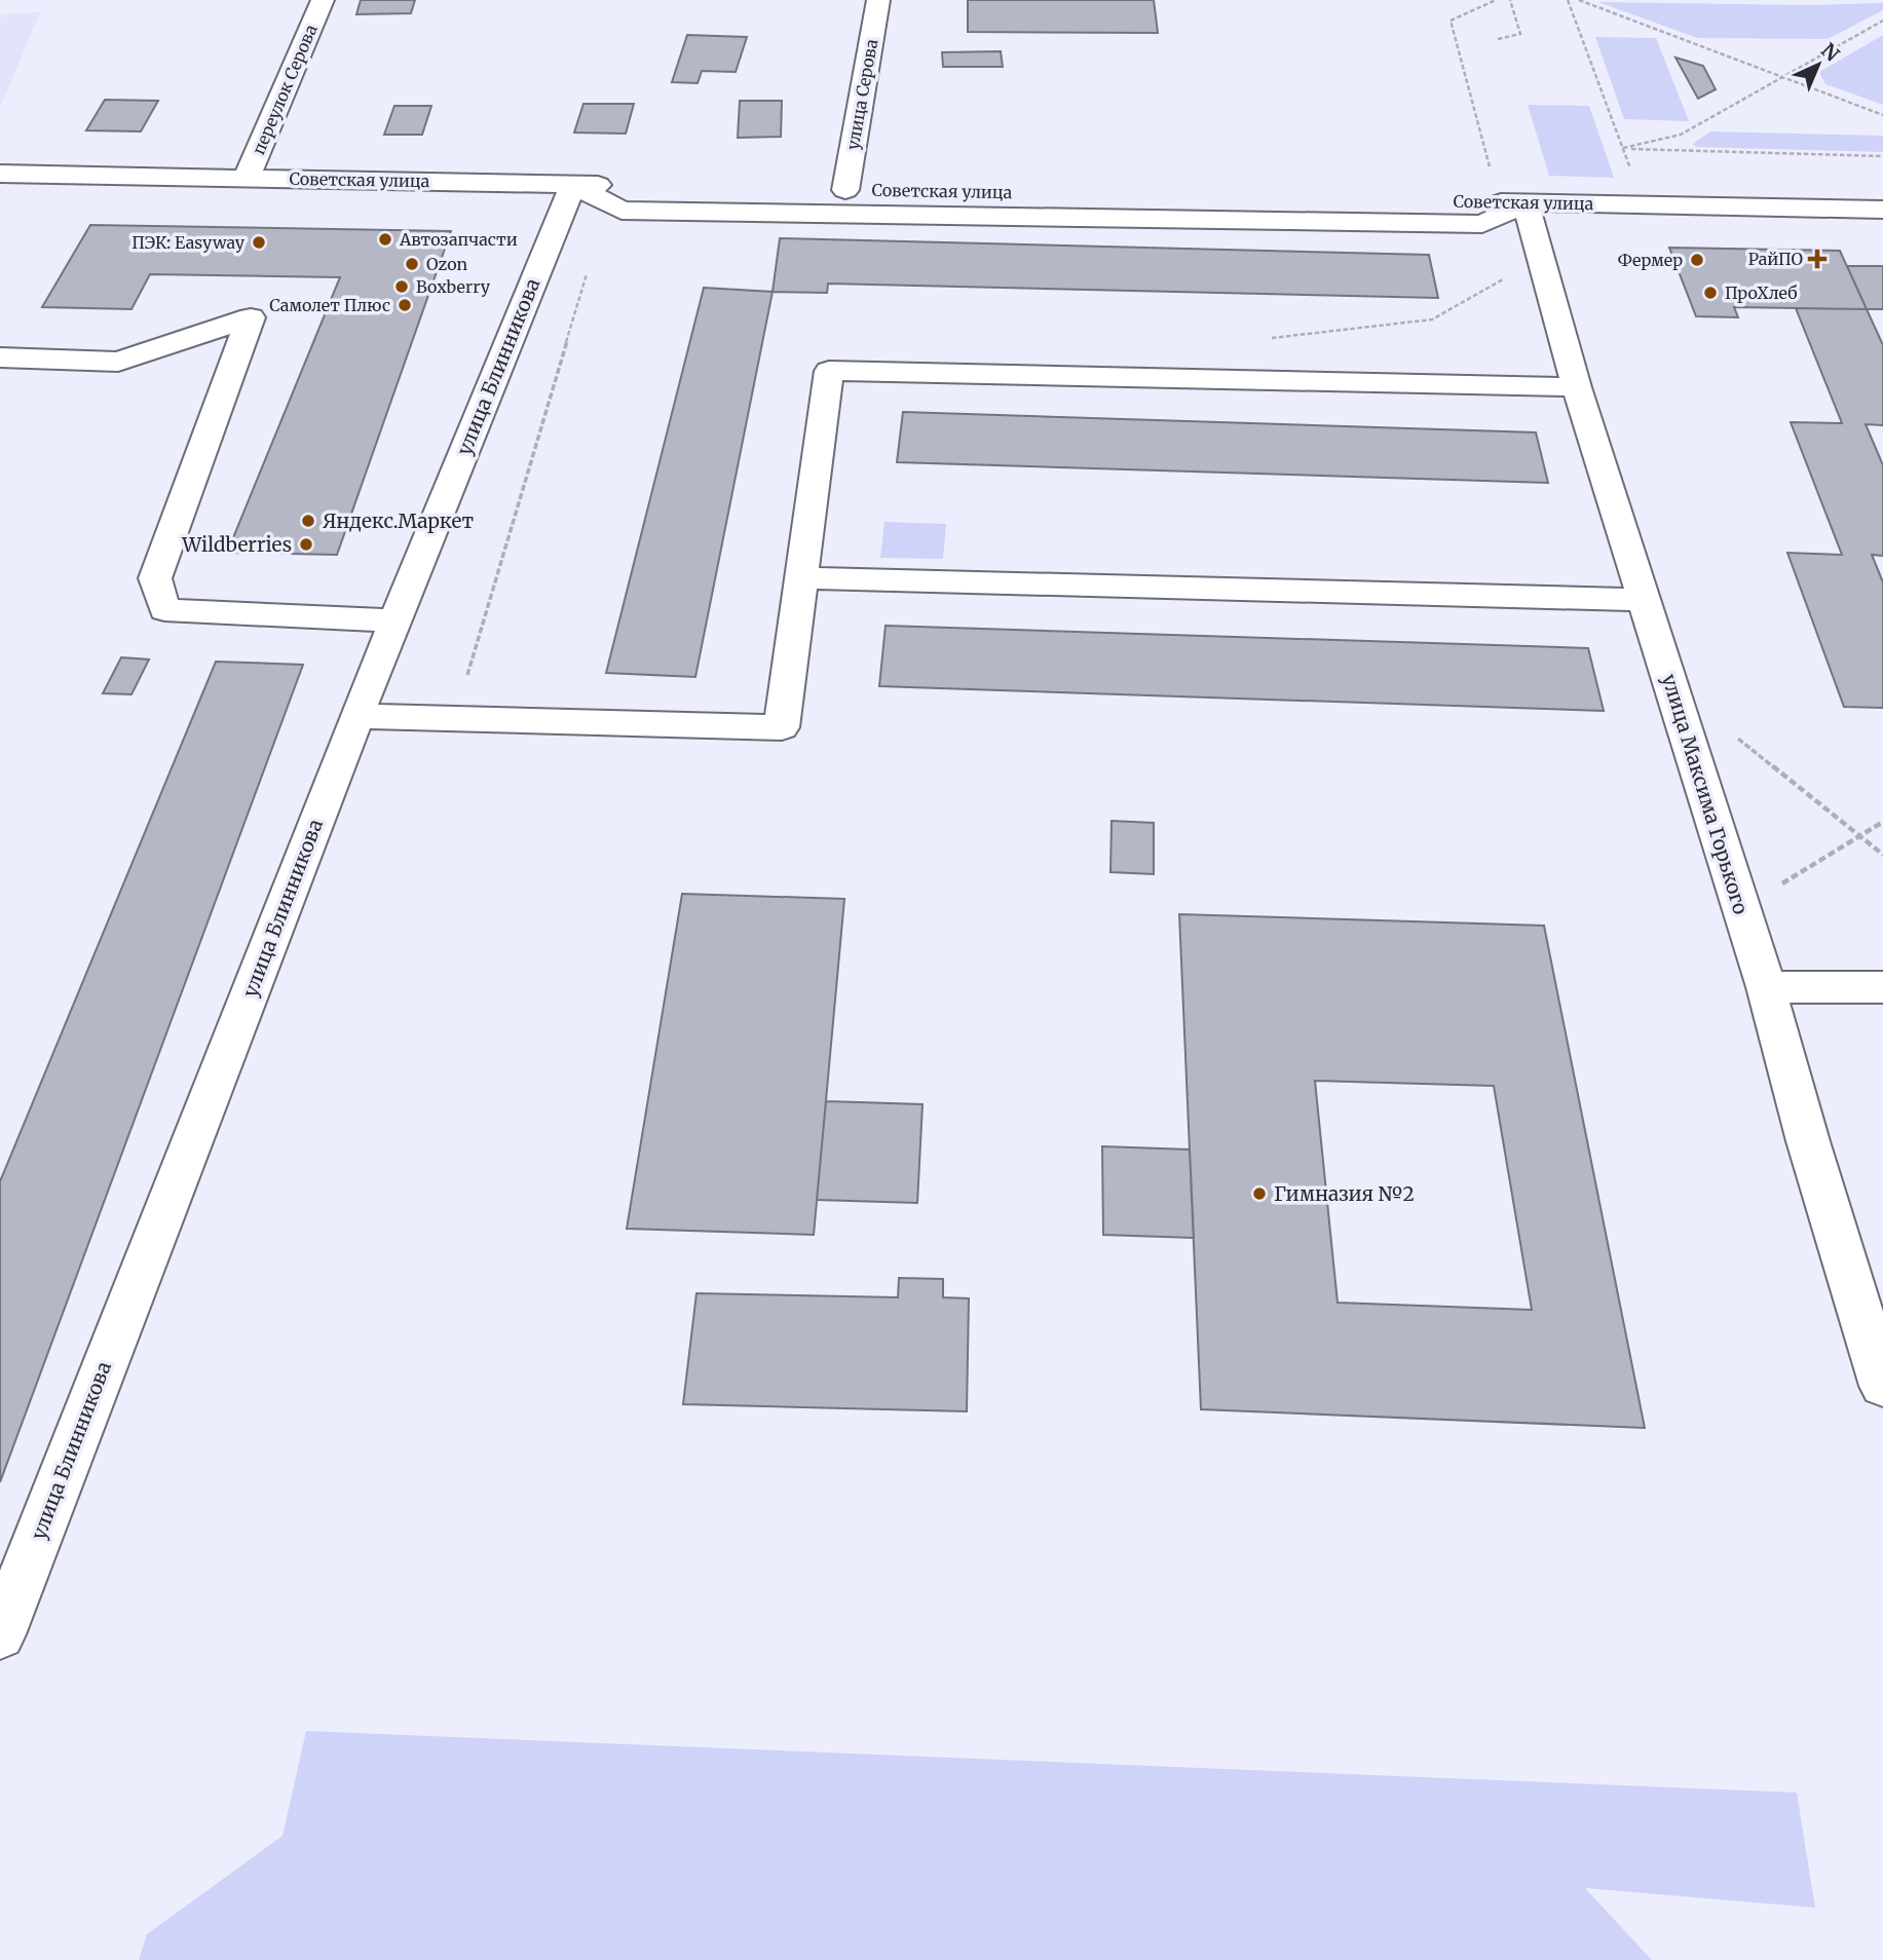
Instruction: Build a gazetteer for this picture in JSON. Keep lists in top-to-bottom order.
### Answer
{
  "streets": {
    "street": [
      "переулок Серова",
      "улица Серова",
      "Советская улица",
      "улица Блинникова",
      "улица Максима Горького"
    ]
  },
  "crossings": [
    ["переулок Серова", "Советская улица"],
    ["улица Серова", "Советская улица"],
    ["Советская улица", "улица Блинникова"],
    ["Советская улица", "улица Максима Горького"]
  ],
  "places": {
    "other": [
      "Автозапчасти",
      "ПЭК: Easyway",
      "Фермер",
      "Ozon",
      "Boxberry",
      "ПроХлеб",
      "Самолет Плюс",
      "Яндекс.Маркет",
      "Wildberries",
      "Гимназия №2"
    ],
    "health": ["РайПО"]
  },
  "north": "top right"
}
